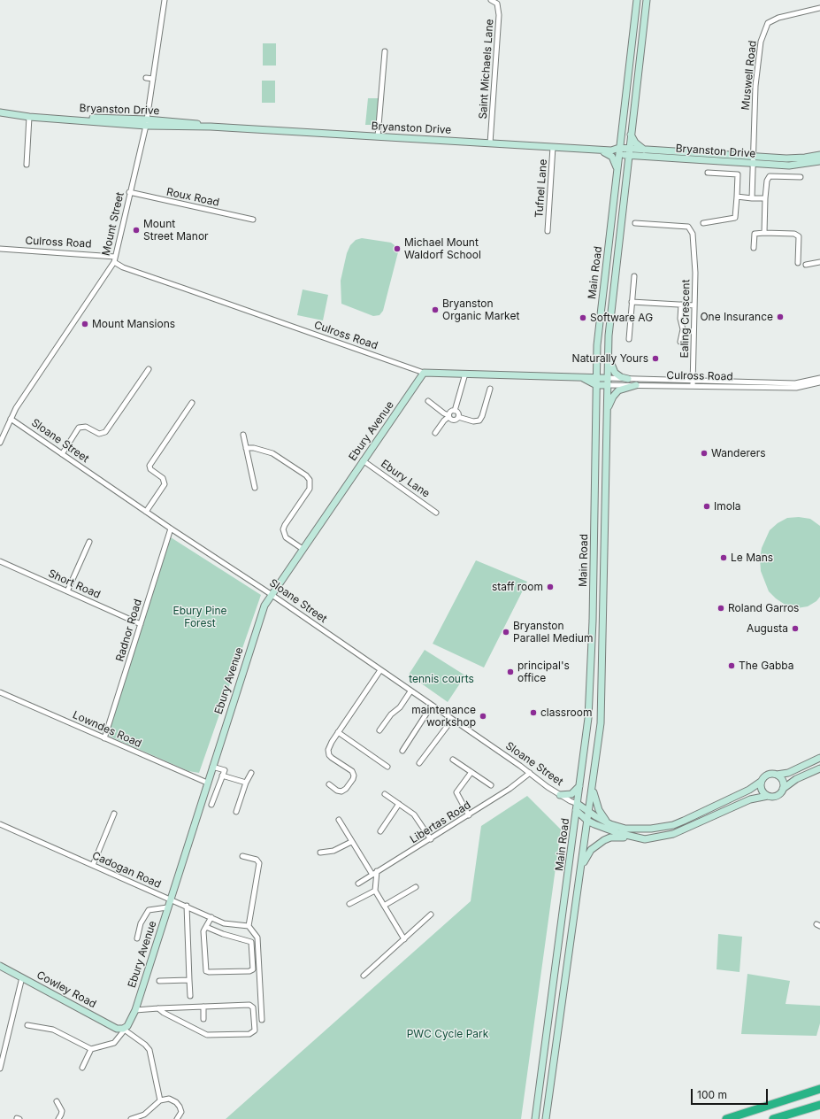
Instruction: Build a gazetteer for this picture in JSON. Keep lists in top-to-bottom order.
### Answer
{
  "streets": {
    "main road": [
      "Bryanston Drive",
      "Culross Road",
      "Main Road",
      "Ebury Avenue",
      "Sloane Street",
      "Cowley Road"
    ],
    "street": [
      "Saint Michaels Lane",
      "Muswell Road",
      "Tufnel Lane",
      "Roux Road",
      "Mount Street",
      "Ealing Crescent",
      "Ebury Lane",
      "Short Road",
      "Radnor Road",
      "Lowndes Road",
      "Libertas Road",
      "Cadogan Road"
    ]
  },
  "crossings": [
    ["Saint Michaels Lane", "Bryanston Drive"],
    ["Muswell Road", "Bryanston Drive"],
    ["Bryanston Drive", "Tufnel Lane"],
    ["Bryanston Drive", "Mount Street"],
    ["Bryanston Drive", "Main Road"],
    ["Roux Road", "Mount Street"],
    ["Mount Street", "Culross Road"],
    ["Mount Street", "Sloane Street"],
    ["Culross Road", "Main Road"],
    ["Culross Road", "Ealing Crescent"],
    ["Culross Road", "Ebury Avenue"],
    ["Main Road", "Sloane Street"],
    ["Ebury Avenue", "Sloane Street"],
    ["Ebury Avenue", "Ebury Lane"],
    ["Ebury Avenue", "Lowndes Road"],
    ["Ebury Avenue", "Cadogan Road"],
    ["Ebury Avenue", "Cowley Road"],
    ["Sloane Street", "Radnor Road"],
    ["Sloane Street", "Libertas Road"],
    ["Short Road", "Radnor Road"],
    ["Radnor Road", "Lowndes Road"]
  ],
  "parks": ["Ebury Pine Forest", "tennis courts", "PWC Cycle Park"],
  "places": [
    "Mount Street Manor",
    "Michael Mount Waldorf School",
    "Bryanston Organic Market",
    "One Insurance",
    "Software AG",
    "Mount Mansions",
    "Naturally Yours",
    "Wanderers",
    "Imola",
    "Le Mans",
    "staff room",
    "Roland Garros",
    "Augusta",
    "Bryanston Parallel Medium",
    "The Gabba",
    "principal's office",
    "classroom",
    "maintenance workshop"
  ],
  "scale_bar": "100 m"
}
